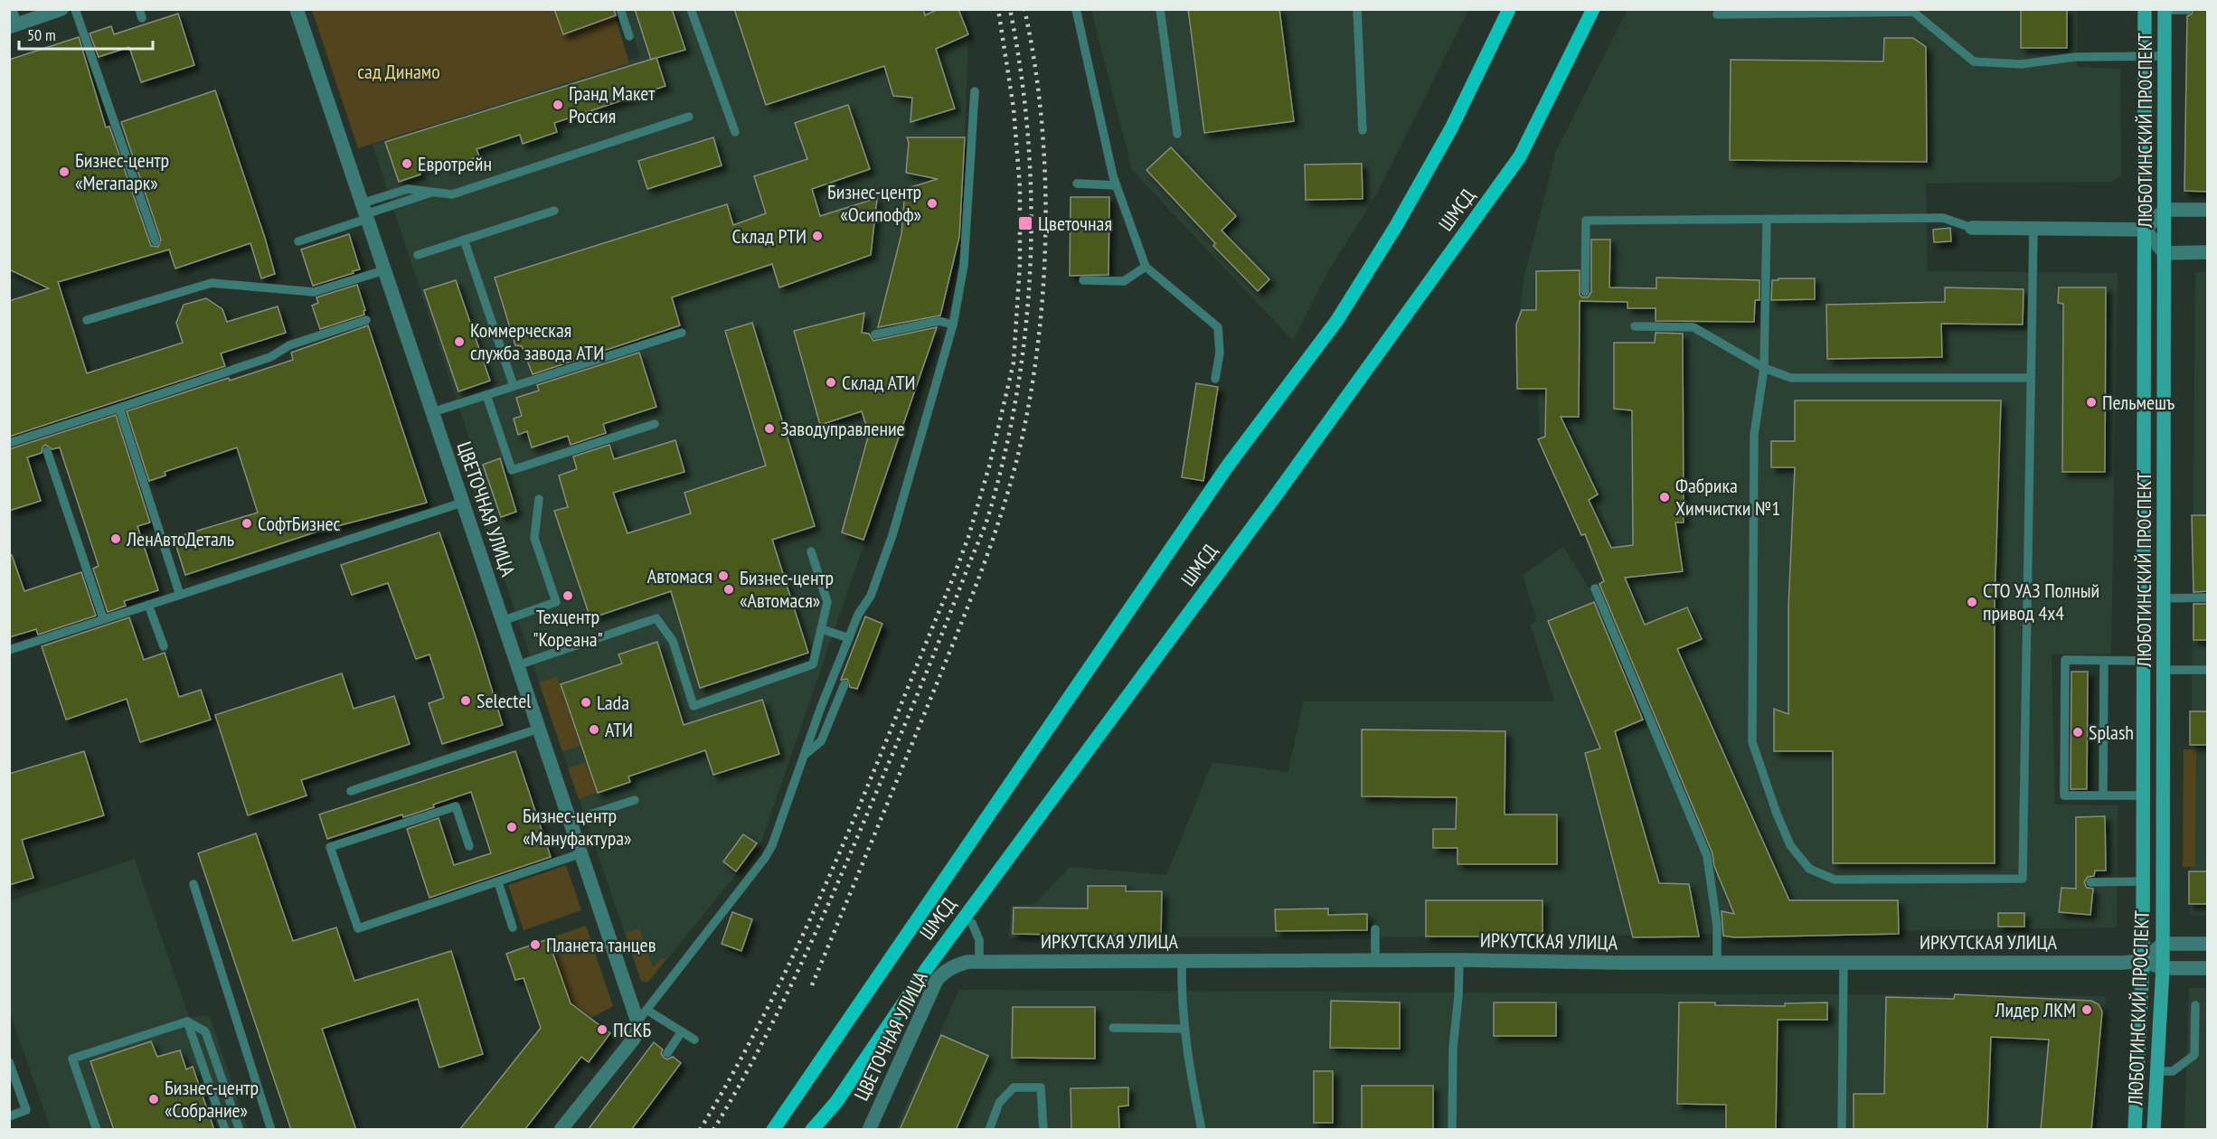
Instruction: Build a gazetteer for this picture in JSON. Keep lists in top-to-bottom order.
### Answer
{
  "streets": {
    "main road": ["ШМСД"],
    "street": ["ЛЮБОТИНСКИЙ ПРОСПЕКТ", "ЦВЕТОЧНАЯ УЛИЦА", "ИРКУТСКАЯ УЛИЦА"]
  },
  "crossings": [
    ["ЛЮБОТИНСКИЙ ПРОСПЕКТ", "ИРКУТСКАЯ УЛИЦА"],
    ["ЦВЕТОЧНАЯ УЛИЦА", "ИРКУТСКАЯ УЛИЦА"]
  ],
  "parks": ["сад Динамо"],
  "places": {
    "other": [
      "Гранд Макет Россия",
      "Евротрейн",
      "Бизнес-центр «Мегапарк»",
      "Бизнес-центр «Осипофф»",
      "Склад РТИ",
      "Коммерческая служба завода АТИ",
      "Склад АТИ",
      "Пельмешъ",
      "Заводуправление",
      "Фабрика Химчистки №1",
      "СофтБизнес",
      "ЛенАвтоДеталь",
      "Автомася",
      "Бизнес-центр «Автомася»",
      "Техцентр \"Кореана\"",
      "СТО УАЗ Полный привод 4х4",
      "Selectel",
      "Lada",
      "АТИ",
      "Splash",
      "Бизнес-центр «Мануфактура»",
      "Планета танцев",
      "Лидер ЛКМ",
      "ПСКБ",
      "Бизнес-центр «Собрание»"
    ],
    "transit": ["Цветочная"]
  },
  "scale_bar": "50 m"
}
